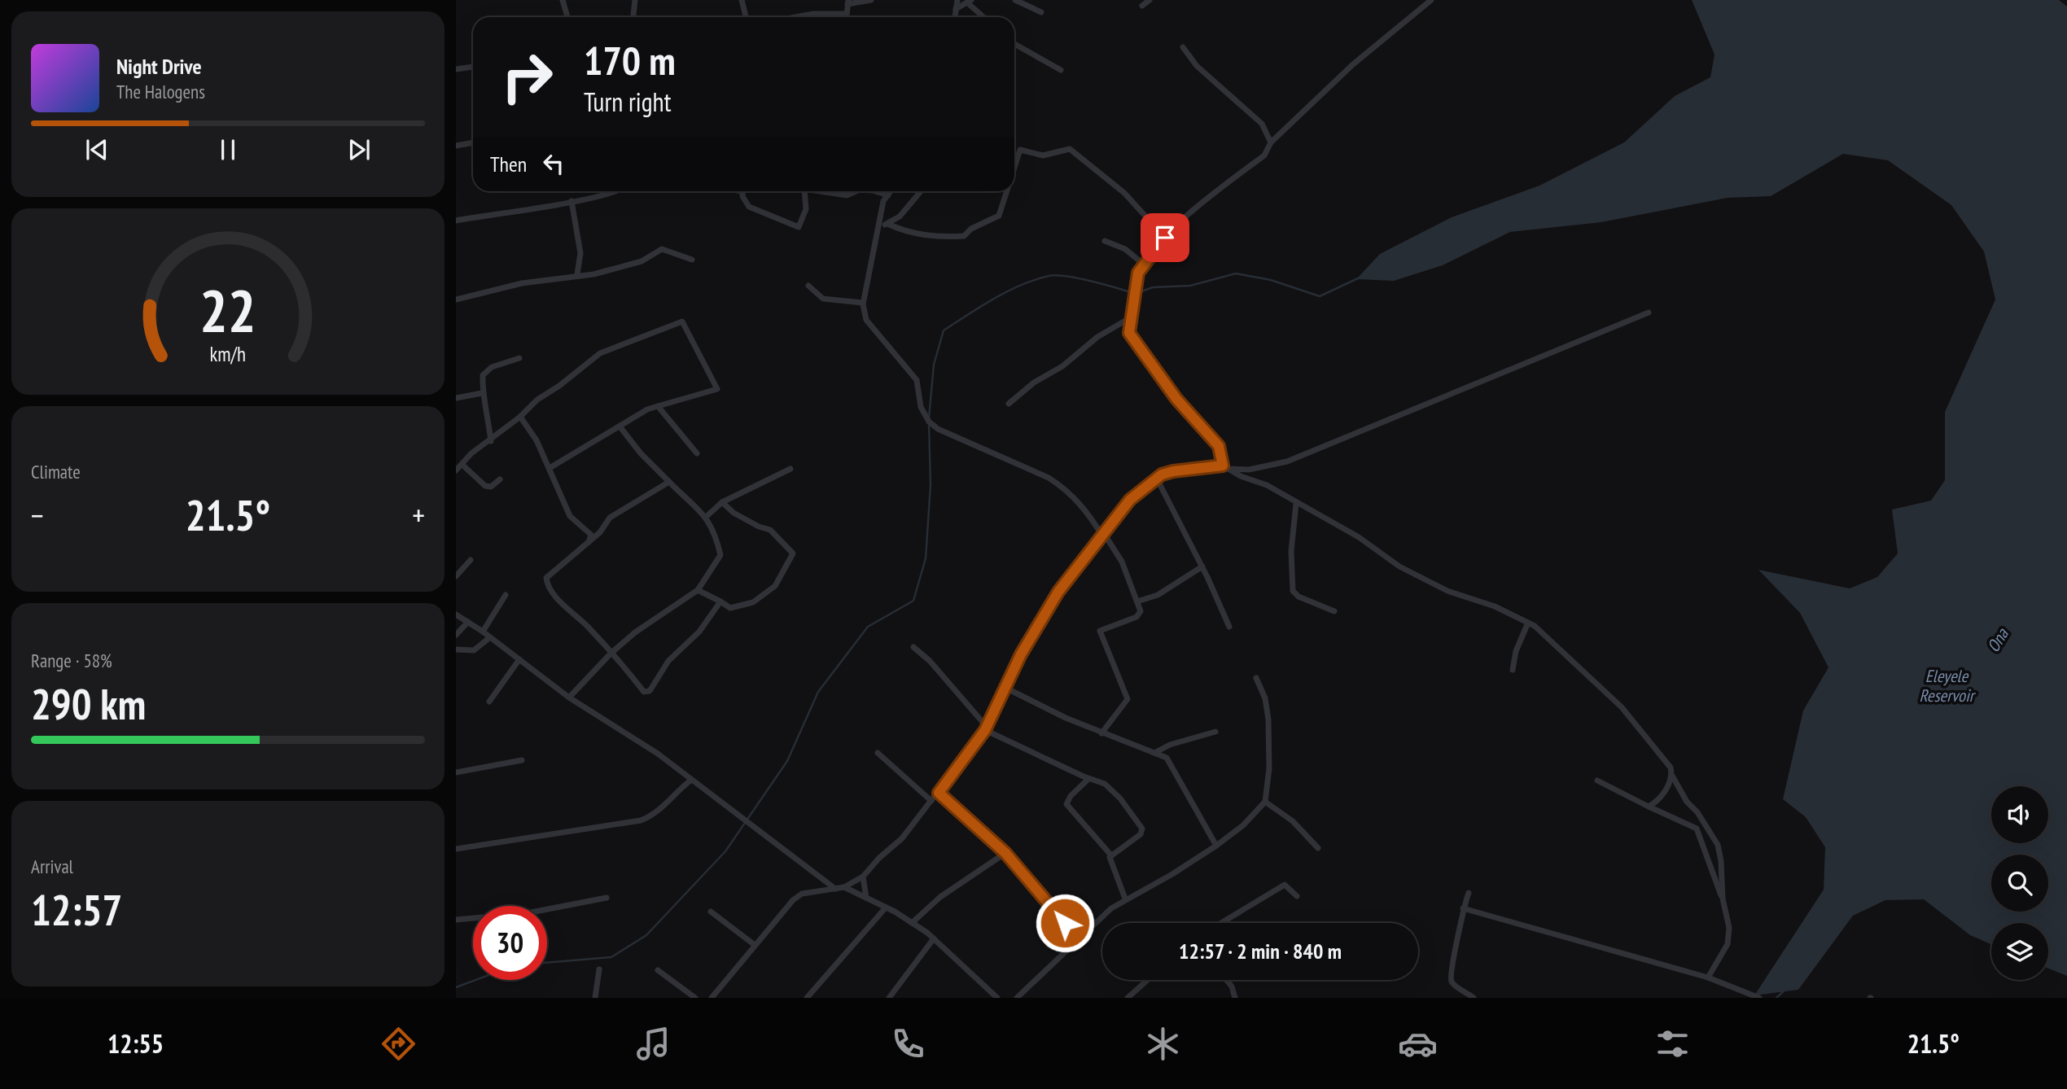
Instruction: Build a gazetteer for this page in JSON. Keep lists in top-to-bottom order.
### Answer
{
  "water": ["Ona", "Eleyele Reservoir"],
  "page": {
    "turn": ["170 m", "Turn right"],
    "song": ["Night Drive", "The Halogens"],
    "then": "Then",
    "tile": [
      "Climate",
      ["Range · 58%", "290 km"],
      ["Arrival", "12:57"]
    ],
    "heat": ["−", "21.5°", "+"],
    "limit": "30",
    "trip": "12:57 · 2 min · 840 m",
    "tabs": ["12:55", "21.5°"],
    "gauge": ["22", "km/h"]
  }
}
